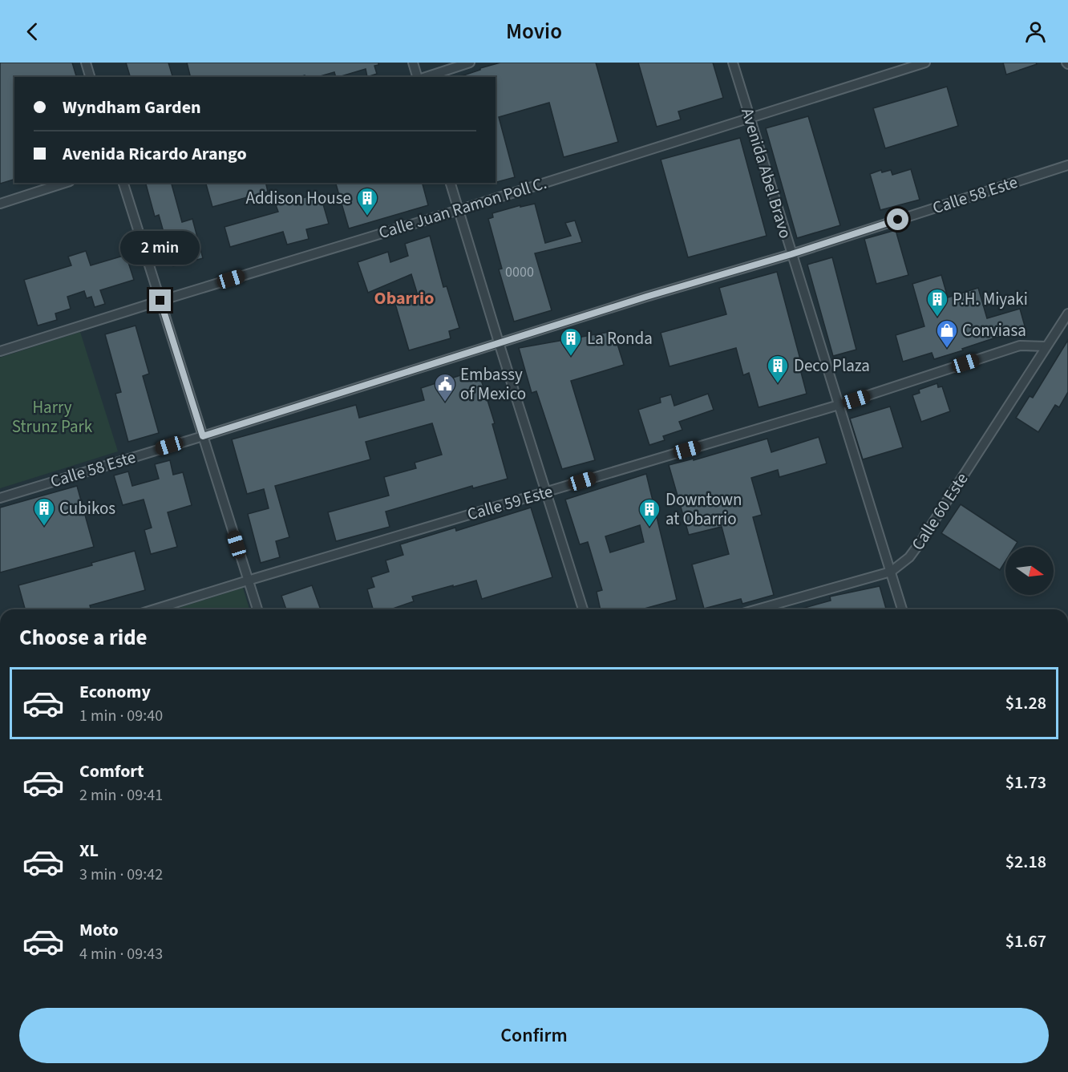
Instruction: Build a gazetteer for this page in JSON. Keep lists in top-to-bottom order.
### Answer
{
  "streets": {
    "street": [
      "Avenida Abel Bravo",
      "Calle 58 Este",
      "Calle Juan Ramon Poll C.",
      "Calle 59 Este",
      "Calle 60 Este"
    ]
  },
  "crossings": [
    ["Avenida Abel Bravo", "Calle 58 Este"],
    ["Avenida Abel Bravo", "Calle Juan Ramon Poll C."],
    ["Avenida Abel Bravo", "Calle 59 Este"],
    ["Avenida Abel Bravo", "Calle 60 Este"],
    ["Calle 59 Este", "Calle 60 Este"]
  ],
  "districts": ["Obarrio"],
  "parks": ["Harry Strunz Park"],
  "places": {
    "building": [
      "Addison House",
      "P.H. Miyaki",
      "La Ronda",
      "Deco Plaza",
      "Cubikos",
      "Downtown at Obarrio"
    ],
    "shop": ["Conviasa"],
    "public building": ["Embassy of Mexico"]
  },
  "house_numbers": ["0000"],
  "north": "right",
  "page": {
    "header": "Movio",
    "banner": ["Wyndham Garden", "Avenida Ricardo Arango"],
    "bubble": "2 min",
    "heading": "Choose a ride",
    "list": [
      {
        "name": "Economy",
        "note": "1 min · 09:40",
        "value": "$1.28"
      },
      {
        "name": "Comfort",
        "note": "2 min · 09:41",
        "value": "$1.73"
      },
      {
        "name": "XL",
        "note": "3 min · 09:42",
        "value": "$2.18"
      },
      {
        "name": "Moto",
        "note": "4 min · 09:43",
        "value": "$1.67"
      }
    ],
    "buttons": "Confirm"
  }
}
